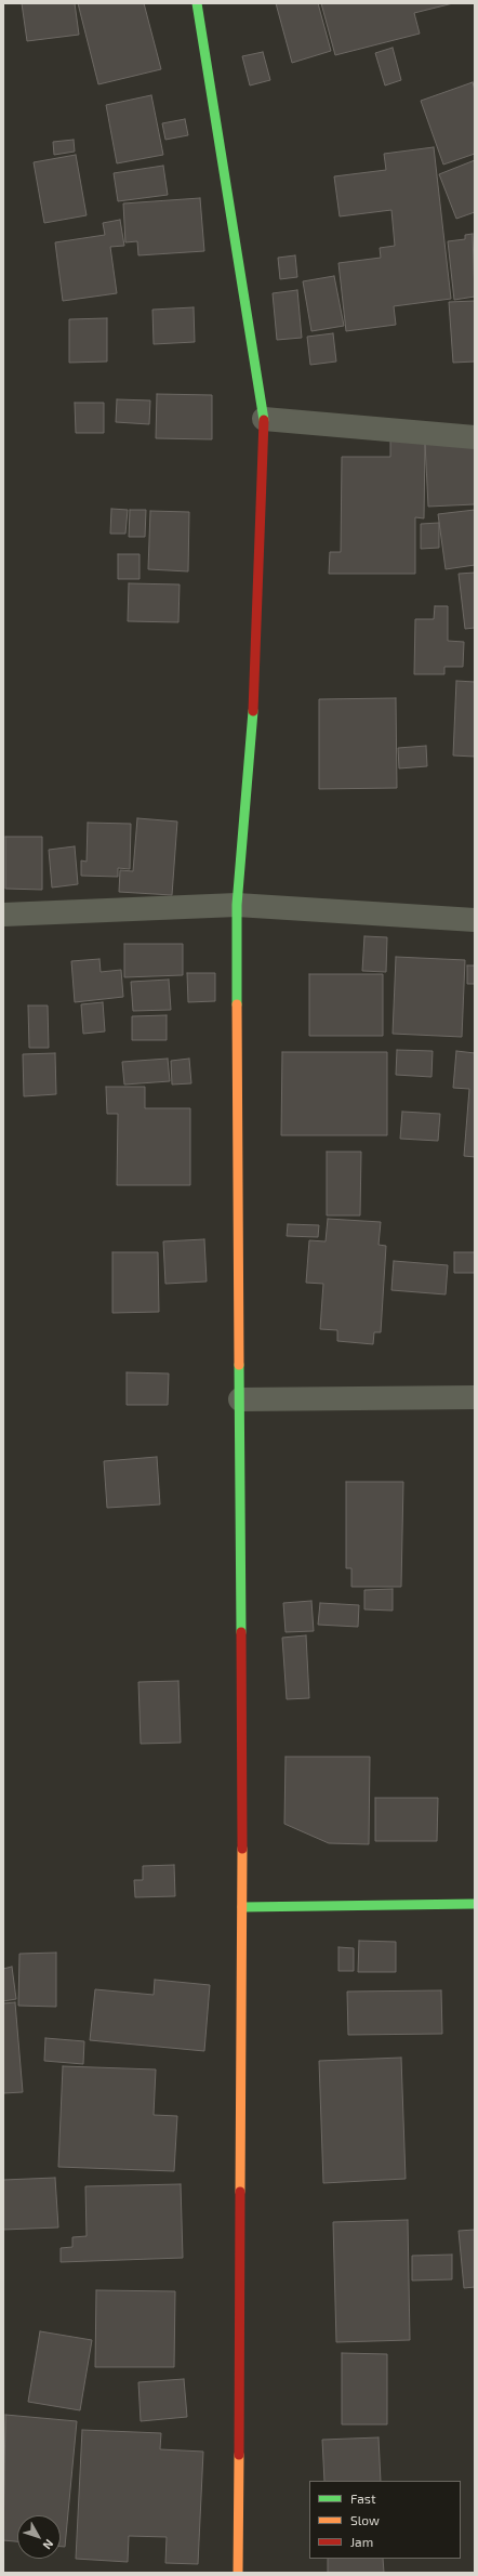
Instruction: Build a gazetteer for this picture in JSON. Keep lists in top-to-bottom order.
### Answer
{
  "legend": ["Fast", "Slow", "Jam"],
  "north": "bottom right"
}
